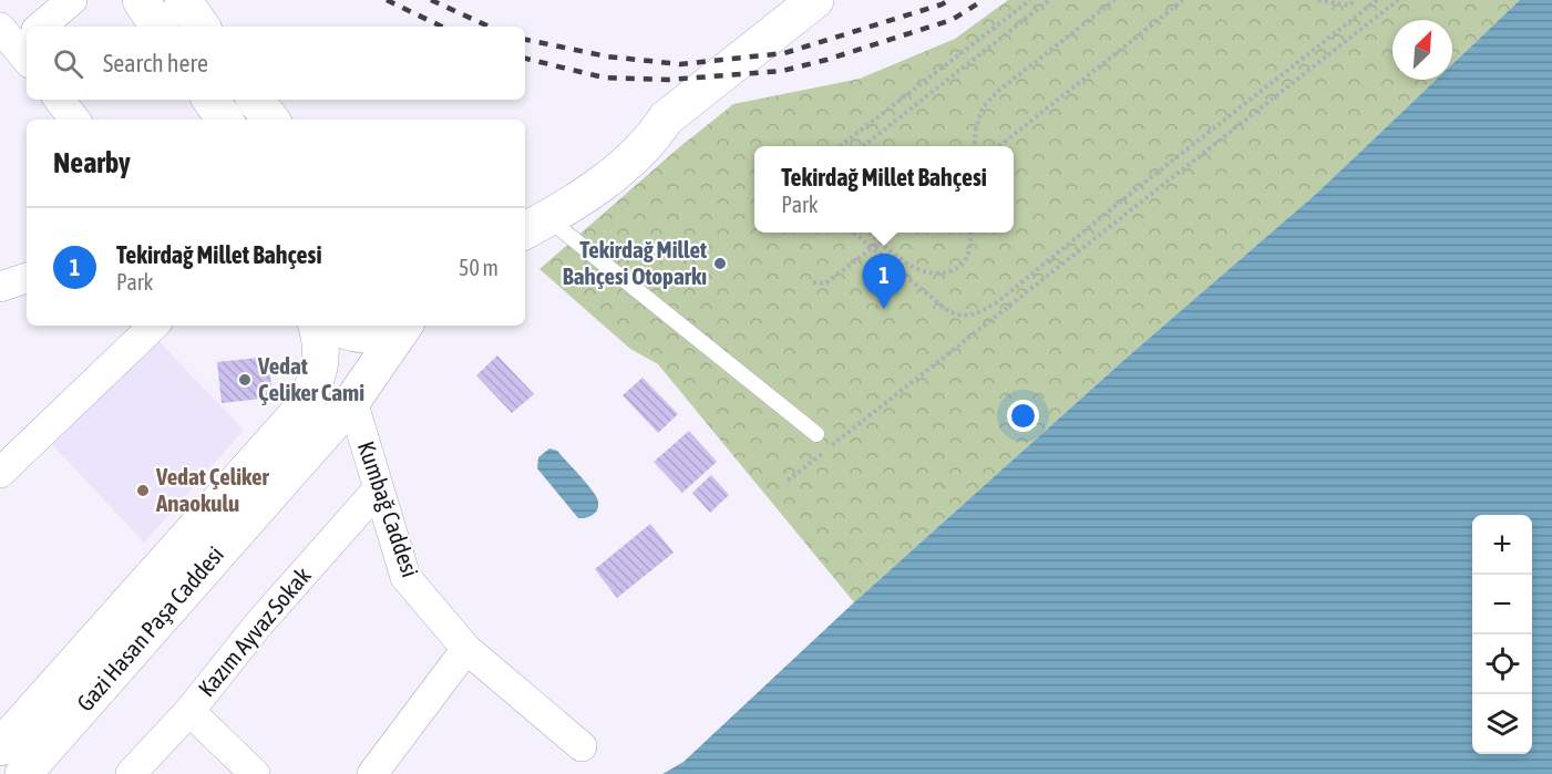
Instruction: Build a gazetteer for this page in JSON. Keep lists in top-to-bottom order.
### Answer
{
  "streets": {
    "main road": ["Gazi Hasan Paşa Caddesi"],
    "street": ["Kumbağ Caddesi", "Kazım Ayvaz Sokak"]
  },
  "crossings": [
    ["Kumbağ Caddesi", "Gazi Hasan Paşa Caddesi"],
    ["Kumbağ Caddesi", "Kazım Ayvaz Sokak"]
  ],
  "places": ["Tekirdağ Millet Bahçesi Otoparkı", "Vedat Çeliker Cami", "Vedat Çeliker Anaokulu"],
  "north": "top right",
  "page": {
    "search": "Search here",
    "heading": "Nearby",
    "popup": ["Tekirdağ Millet Bahçesi", "Park"],
    "list": [
      {
        "mark": "1",
        "name": "Tekirdağ Millet Bahçesi",
        "note": "Park",
        "value": "50 m"
      }
    ],
    "pins": "1",
    "map_buttons": ["+", "−"]
  }
}
